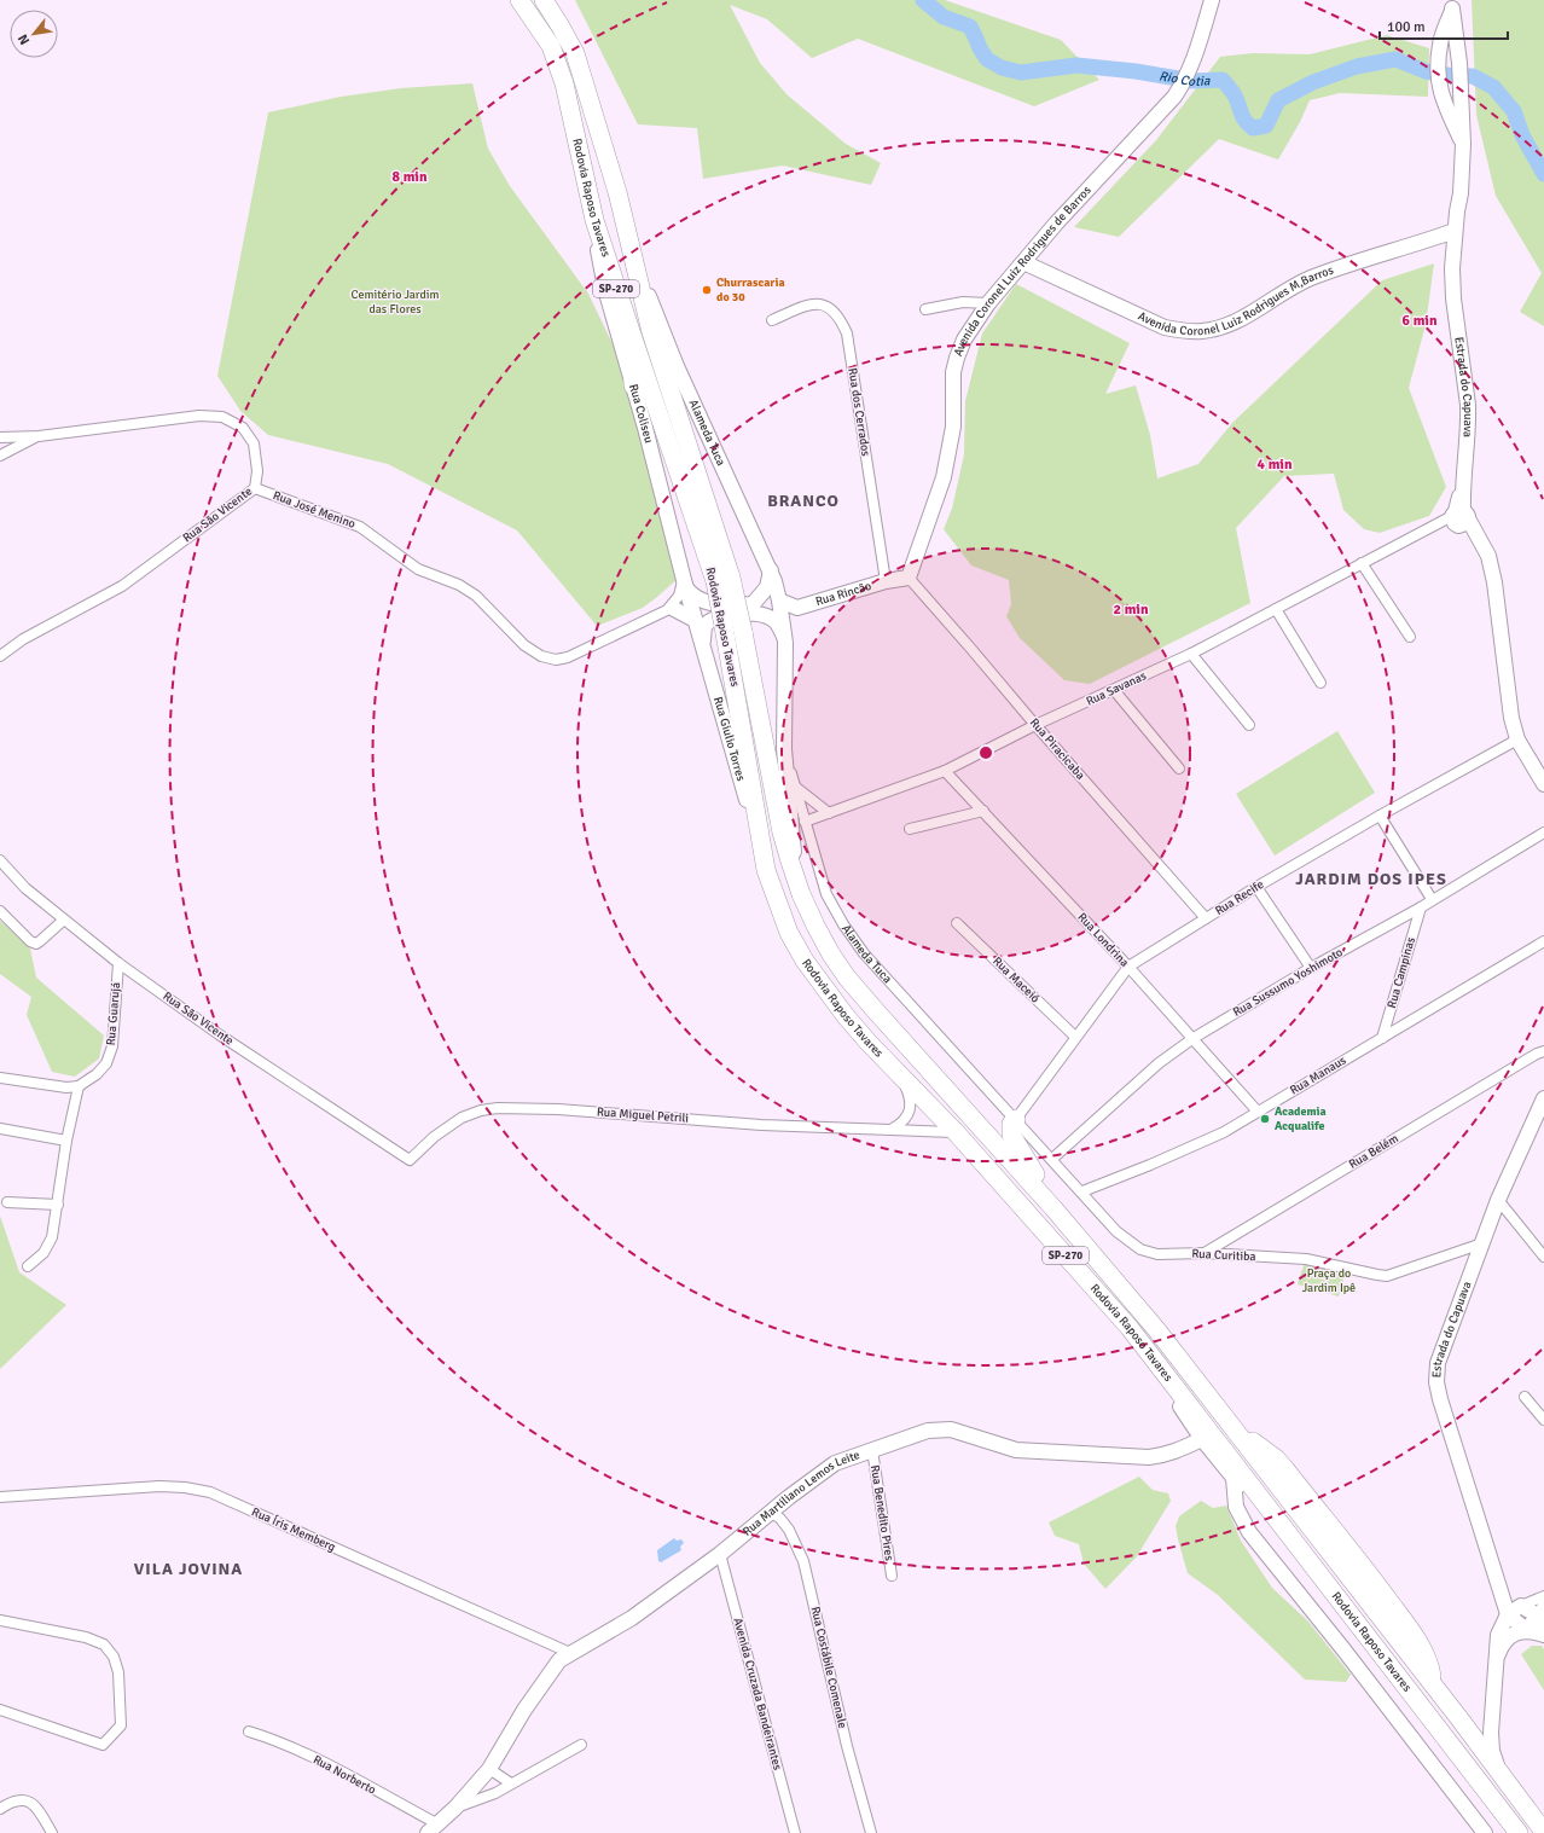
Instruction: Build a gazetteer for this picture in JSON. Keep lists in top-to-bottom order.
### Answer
{
  "streets": {
    "highway": ["Rodovia Raposo Tavares", "SP-270"],
    "street": [
      "Avenida Coronel Luiz Rodrigues de Barros",
      "Avenida Coronel Luiz Rodrigues M,Barros",
      "Estrada do Capuava",
      "Rua dos Cerrados",
      "Rua Coliseu",
      "Alameda Tuca",
      "Rua José Menino",
      "Rua São Vicente",
      "Rua Rincão",
      "Rua Savanas",
      "Rua Giulio Torres",
      "Rua Piracicaba",
      "Rua Recife",
      "Rua Londrina",
      "Rua Campinas",
      "Rua Maceió",
      "Rua Sussumo Yoshimoto",
      "Rua Guarujá",
      "Rua Manaus",
      "Rua Miguel Petrili",
      "Rua Belém",
      "Rua Curitiba",
      "Rua Martiliano Lemos Leite",
      "Rua Benedito Pires",
      "Rua Íris Memberg",
      "Rua Costábile Comenale",
      "Avenida Cruzada Bandeirantes",
      "Rua Norberto"
    ]
  },
  "crossings": [
    ["Rodovia Raposo Tavares", "Rua Coliseu"],
    ["Rodovia Raposo Tavares", "Alameda Tuca"],
    ["Rodovia Raposo Tavares", "Rua Giulio Torres"],
    ["Rodovia Raposo Tavares", "Rua Miguel Petrili"],
    ["Avenida Coronel Luiz Rodrigues de Barros", "Avenida Coronel Luiz Rodrigues M,Barros"],
    ["Avenida Coronel Luiz Rodrigues de Barros", "Rua Rincão"],
    ["Avenida Coronel Luiz Rodrigues de Barros", "Rua Piracicaba"],
    ["Avenida Coronel Luiz Rodrigues M,Barros", "Estrada do Capuava"],
    ["Estrada do Capuava", "Rua Savanas"],
    ["Estrada do Capuava", "Rua Curitiba"],
    ["Rua dos Cerrados", "Rua Rincão"],
    ["Rua Coliseu", "Rua José Menino"],
    ["Rua Coliseu", "Rua Giulio Torres"],
    ["Alameda Tuca", "Rua Savanas"],
    ["Alameda Tuca", "Rua Recife"],
    ["Alameda Tuca", "Rua Curitiba"],
    ["Rua José Menino", "Rua São Vicente"],
    ["Rua São Vicente", "Rua Guarujá"],
    ["Rua São Vicente", "Rua Miguel Petrili"],
    ["Rua Rincão", "Rua Piracicaba"],
    ["Rua Savanas", "Rua Piracicaba"],
    ["Rua Savanas", "Rua Londrina"],
    ["Rua Piracicaba", "Rua Recife"],
    ["Rua Recife", "Rua Londrina"],
    ["Rua Recife", "Rua Maceió"],
    ["Rua Recife", "Rua Curitiba"],
    ["Rua Londrina", "Rua Sussumo Yoshimoto"],
    ["Rua Londrina", "Rua Manaus"],
    ["Rua Campinas", "Rua Sussumo Yoshimoto"],
    ["Rua Campinas", "Rua Manaus"],
    ["Rua Sussumo Yoshimoto", "Rua Curitiba"],
    ["Rua Manaus", "Rua Curitiba"],
    ["Rua Belém", "Rua Curitiba"],
    ["Rua Martiliano Lemos Leite", "Rua Benedito Pires"],
    ["Rua Martiliano Lemos Leite", "Rua Íris Memberg"],
    ["Rua Martiliano Lemos Leite", "Rua Costábile Comenale"],
    ["Rua Martiliano Lemos Leite", "Avenida Cruzada Bandeirantes"],
    ["Rua Martiliano Lemos Leite", "Rua Norberto"]
  ],
  "districts": ["BRANCO", "JARDIM DOS IPES", "VILA JOVINA"],
  "water": ["Rio Cotia"],
  "parks": ["Cemitério Jardim das Flores", "Praça do Jardim Ipê"],
  "places": ["Churrascaria do 30", "Academia Acqualife"],
  "scale_bar": "100 m",
  "north": "bottom left",
  "rings": [
    "8 min",
    "6 min",
    "4 min",
    "2 min"
  ]
}
